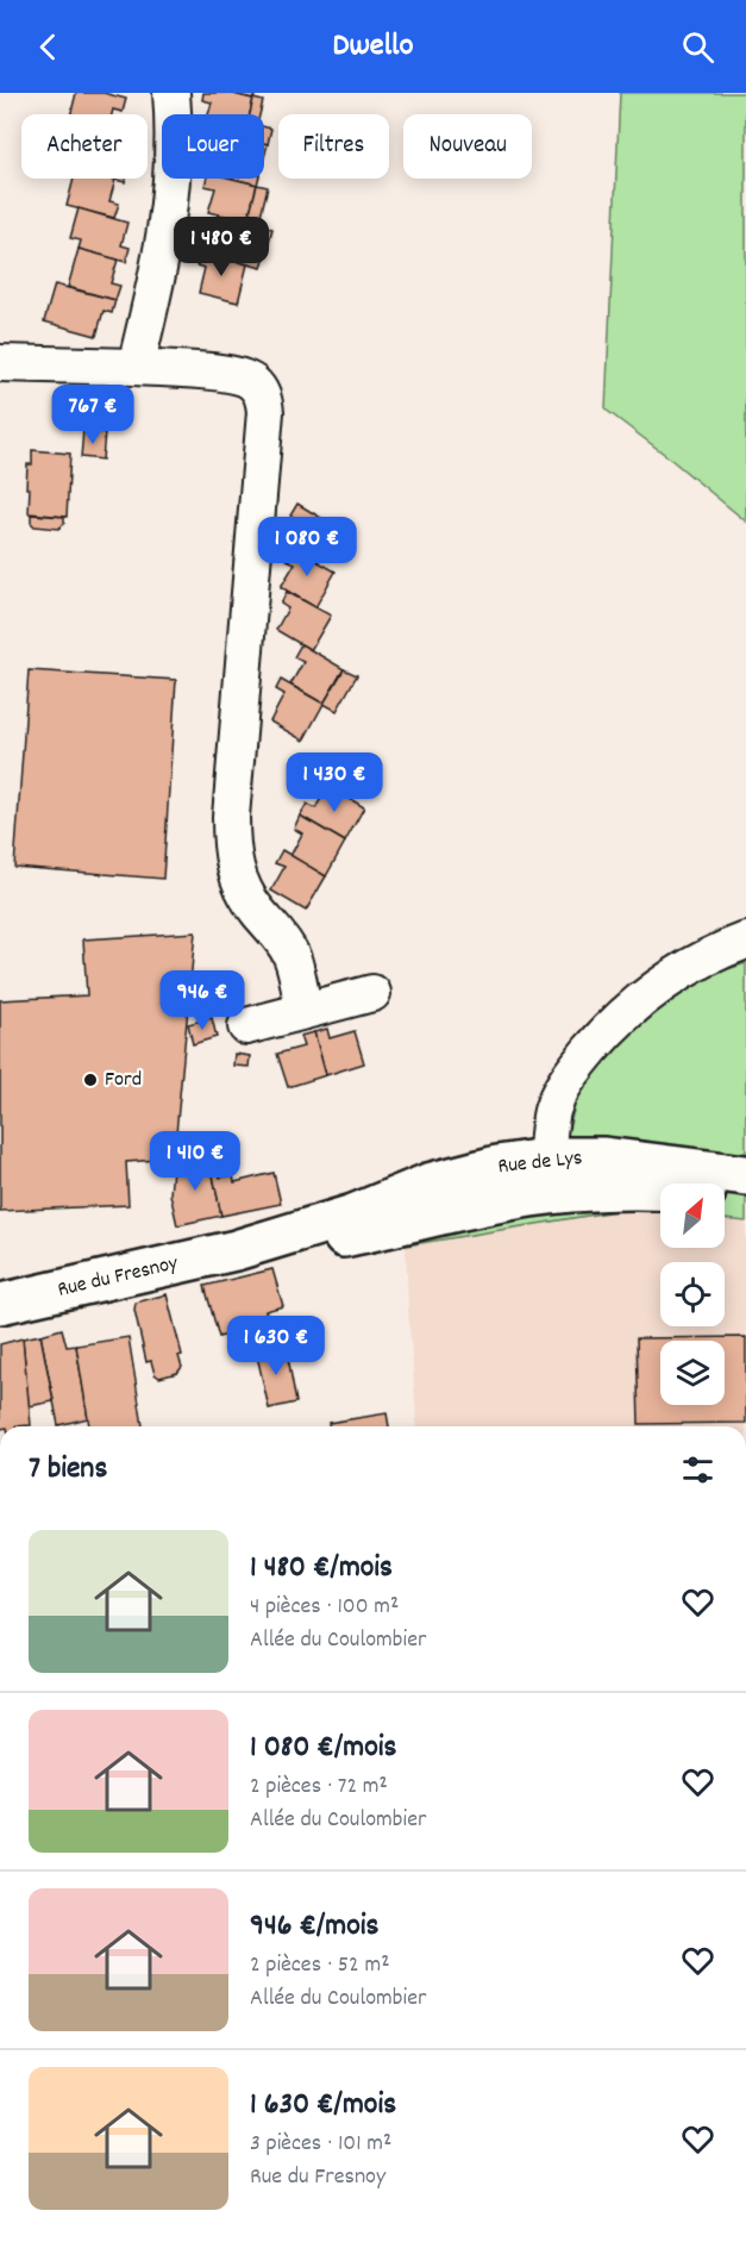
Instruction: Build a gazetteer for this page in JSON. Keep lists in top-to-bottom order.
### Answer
{
  "streets": {
    "street": ["Rue de Lys", "Rue du Fresnoy"]
  },
  "crossings": [
    ["Rue de Lys", "Rue du Fresnoy"]
  ],
  "places": ["Ford"],
  "north": "top right",
  "page": {
    "header": "Dwello",
    "chip": [
      "Acheter",
      "Louer",
      "Filtres",
      "Nouveau"
    ],
    "price": [
      "1 480 €",
      "767 €",
      "1 080 €",
      "1 430 €",
      "946 €",
      "1 410 €",
      "1 630 €"
    ],
    "heading": "7 biens",
    "list": [
      {
        "name": "1 480 €/mois",
        "note": "4 pièces · 100 m² · Allée du Coulombier"
      },
      {
        "name": "1 080 €/mois",
        "note": "2 pièces · 72 m² · Allée du Coulombier"
      },
      {
        "name": "946 €/mois",
        "note": "2 pièces · 52 m² · Allée du Coulombier"
      },
      {
        "name": "1 630 €/mois",
        "note": "3 pièces · 101 m² · Rue du Fresnoy"
      }
    ]
  }
}
